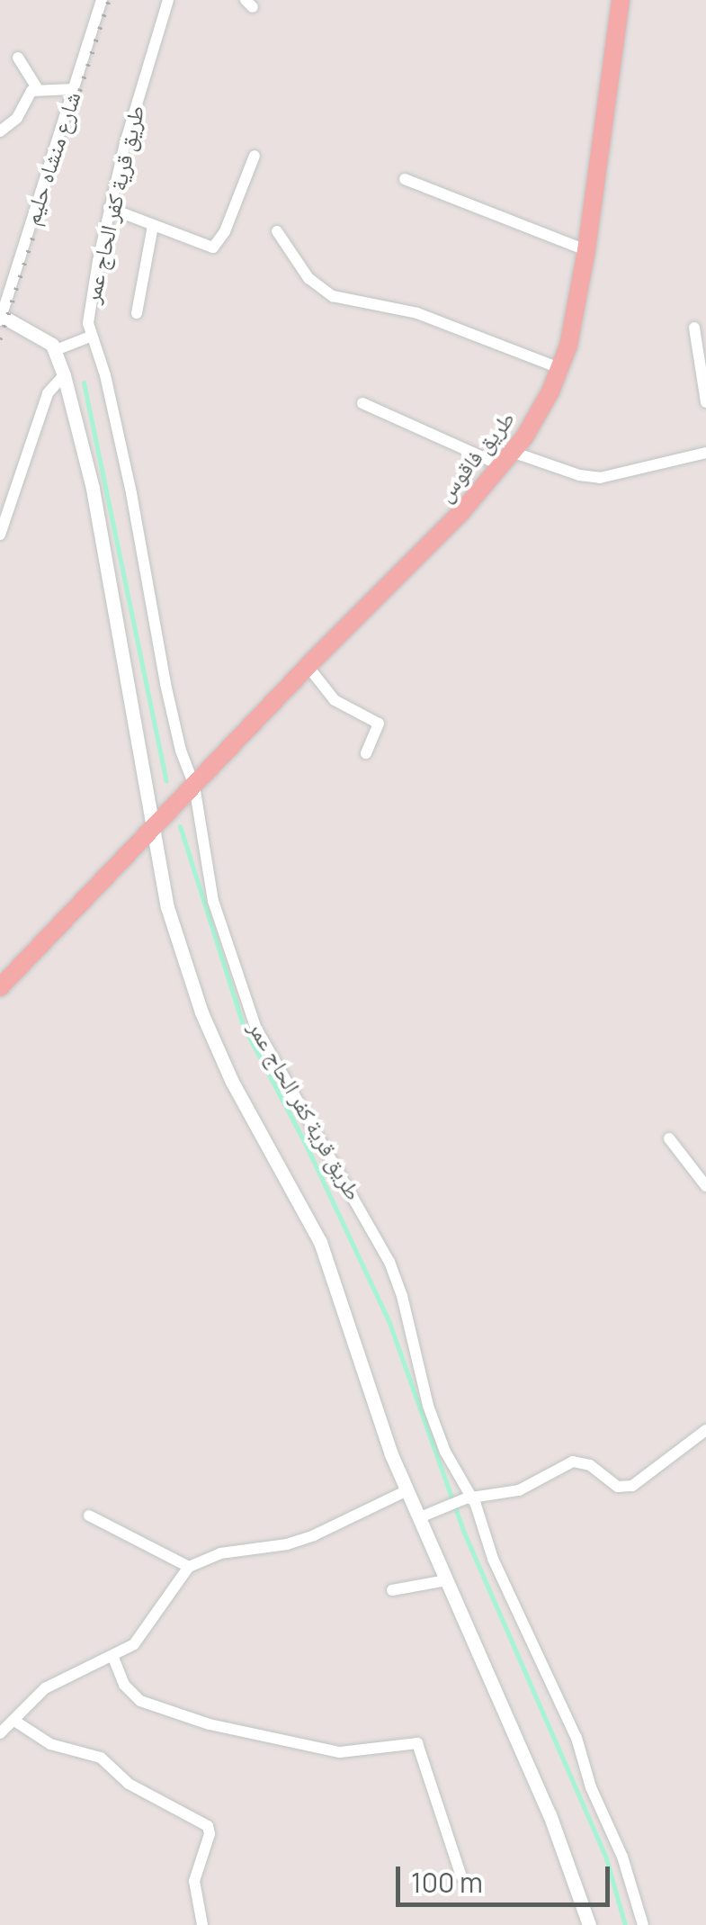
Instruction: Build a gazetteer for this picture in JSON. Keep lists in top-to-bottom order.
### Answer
{
  "streets": {
    "main road": ["طريق فاقوس"],
    "street": ["شارع منشاه حليم", "طريق قرية كفر الحاج عمر"]
  },
  "crossings": [
    ["طريق قرية كفر الحاج عمر", "طريق فاقوس"]
  ],
  "scale_bar": "100 m"
}
